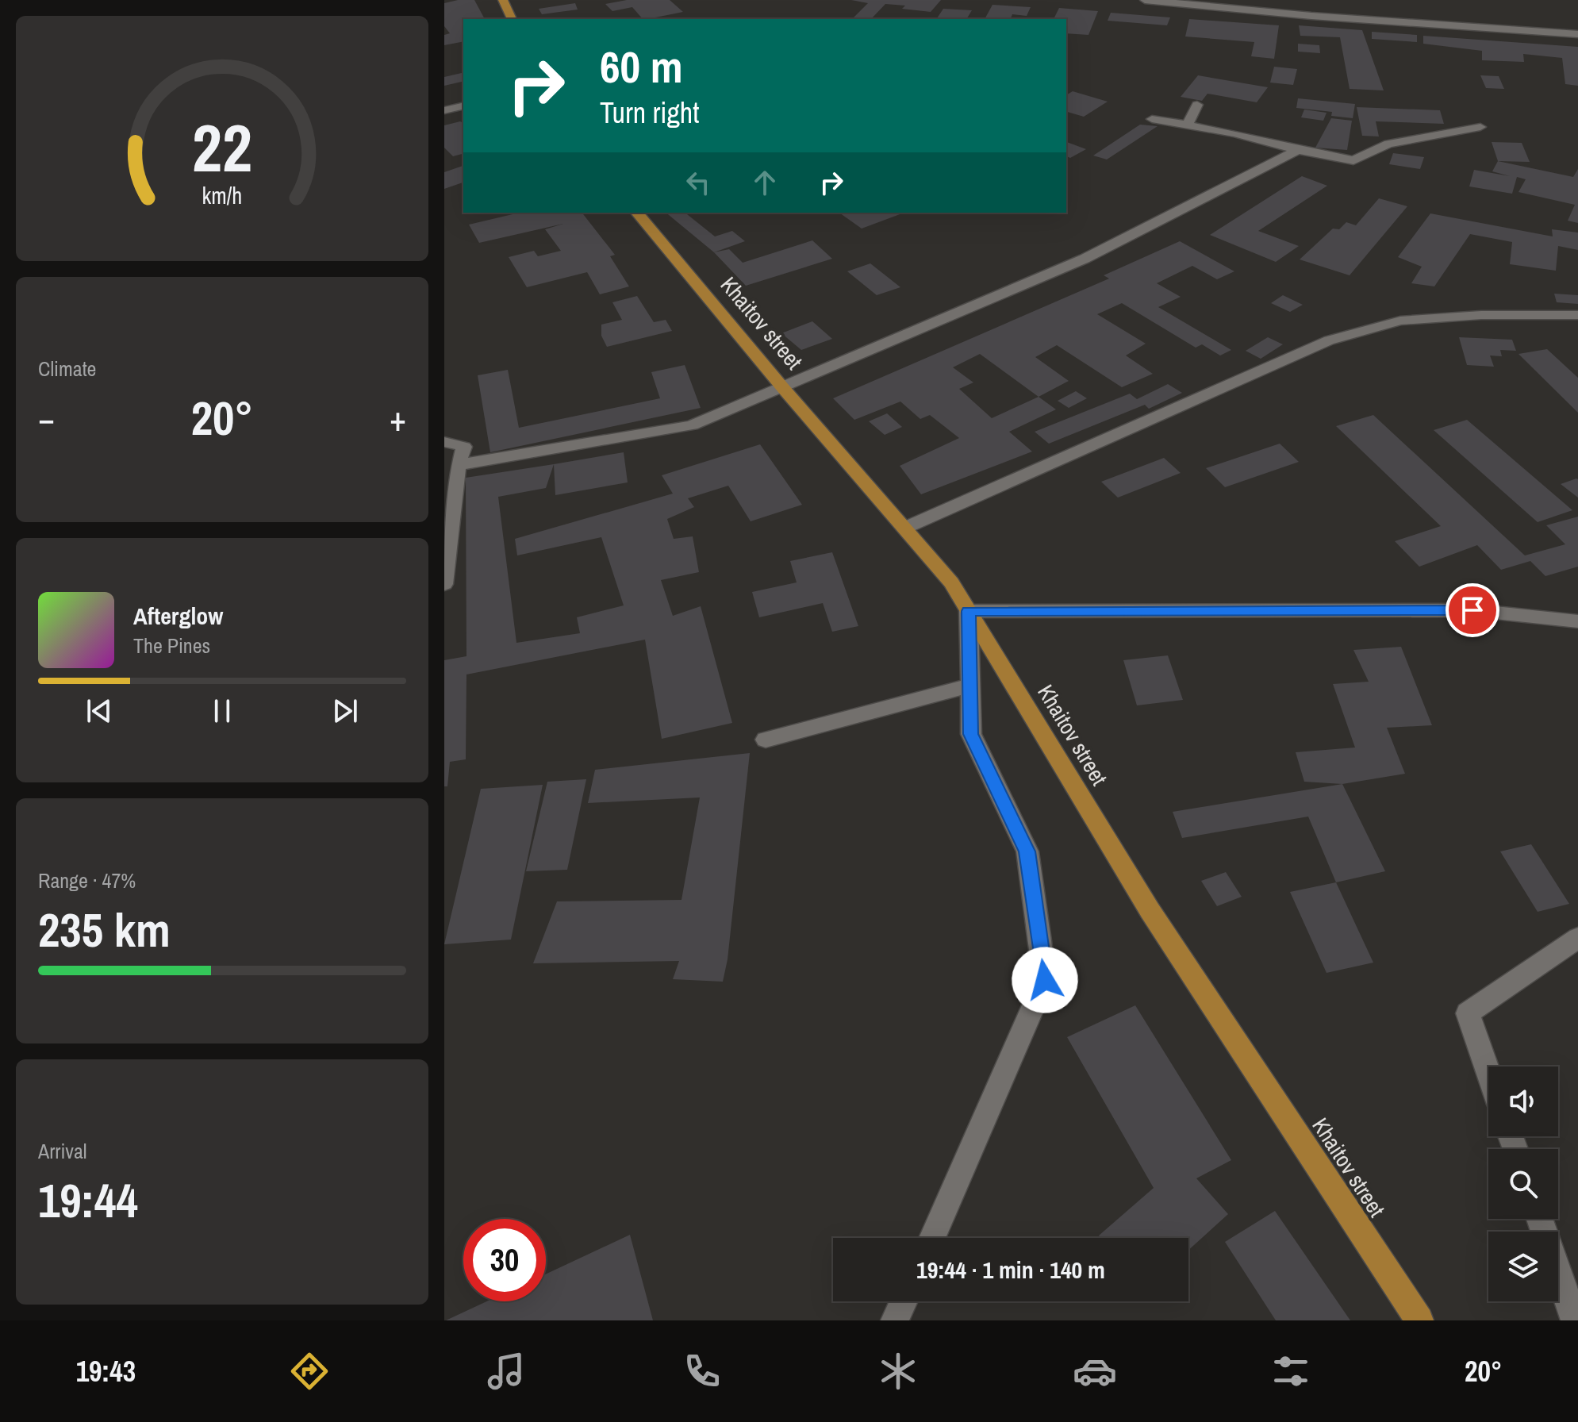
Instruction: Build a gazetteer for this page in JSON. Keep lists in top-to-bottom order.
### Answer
{
  "streets": {
    "main road": ["Khaitov street"]
  },
  "page": {
    "turn": ["60 m", "Turn right"],
    "tile": [
      "Climate",
      ["Range · 47%", "235 km"],
      ["Arrival", "19:44"]
    ],
    "heat": ["−", "20°", "+"],
    "song": ["Afterglow", "The Pines"],
    "limit": "30",
    "trip": "19:44 · 1 min · 140 m",
    "tabs": ["19:43", "20°"],
    "gauge": ["22", "km/h"]
  }
}
